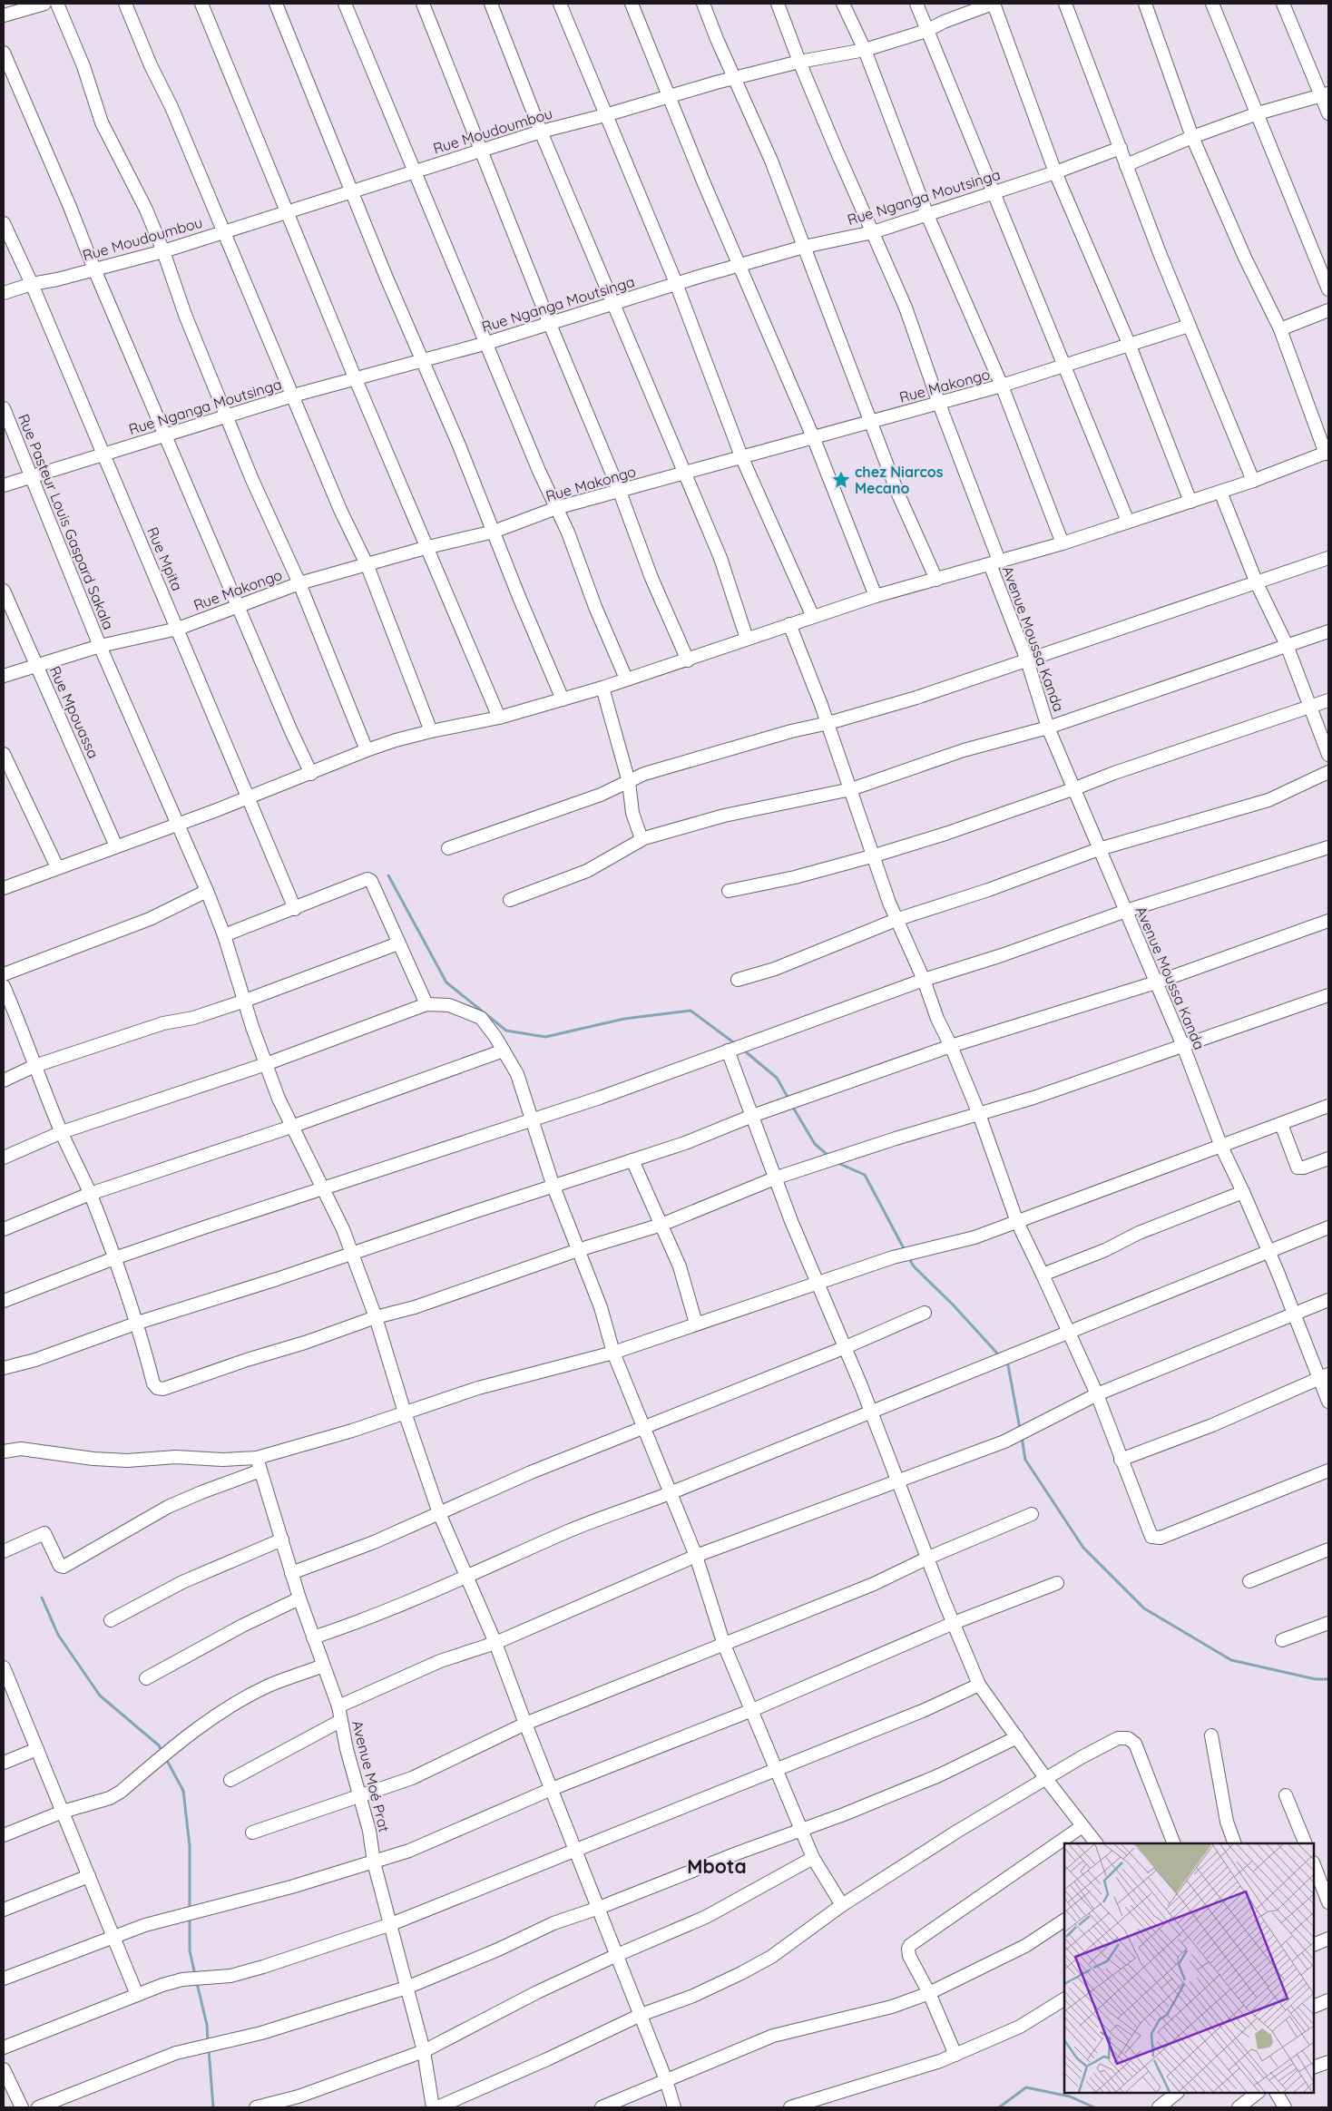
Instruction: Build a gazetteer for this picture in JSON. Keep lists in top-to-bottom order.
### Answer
{
  "streets": {
    "street": [
      "Rue Moudoumbou",
      "Rue Nganga Moutsinga",
      "Rue Makongo",
      "Rue Pasteur Louis Gaspard Sakala",
      "Rue Mpita",
      "Avenue Moussa Kanda",
      "Rue Mpouassa",
      "Avenue Moé Prat"
    ]
  },
  "crossings": [
    ["Rue Moudoumbou", "Rue Mpita"],
    ["Rue Moudoumbou", "Avenue Moussa Kanda"],
    ["Rue Nganga Moutsinga", "Rue Pasteur Louis Gaspard Sakala"],
    ["Rue Nganga Moutsinga", "Rue Mpita"],
    ["Rue Nganga Moutsinga", "Avenue Moussa Kanda"],
    ["Rue Makongo", "Rue Pasteur Louis Gaspard Sakala"],
    ["Rue Makongo", "Rue Mpita"],
    ["Rue Makongo", "Avenue Moussa Kanda"],
    ["Rue Makongo", "Rue Mpouassa"]
  ],
  "districts": ["Mbota"],
  "places": {
    "place": ["chez Niarcos Mecano"]
  }
}
